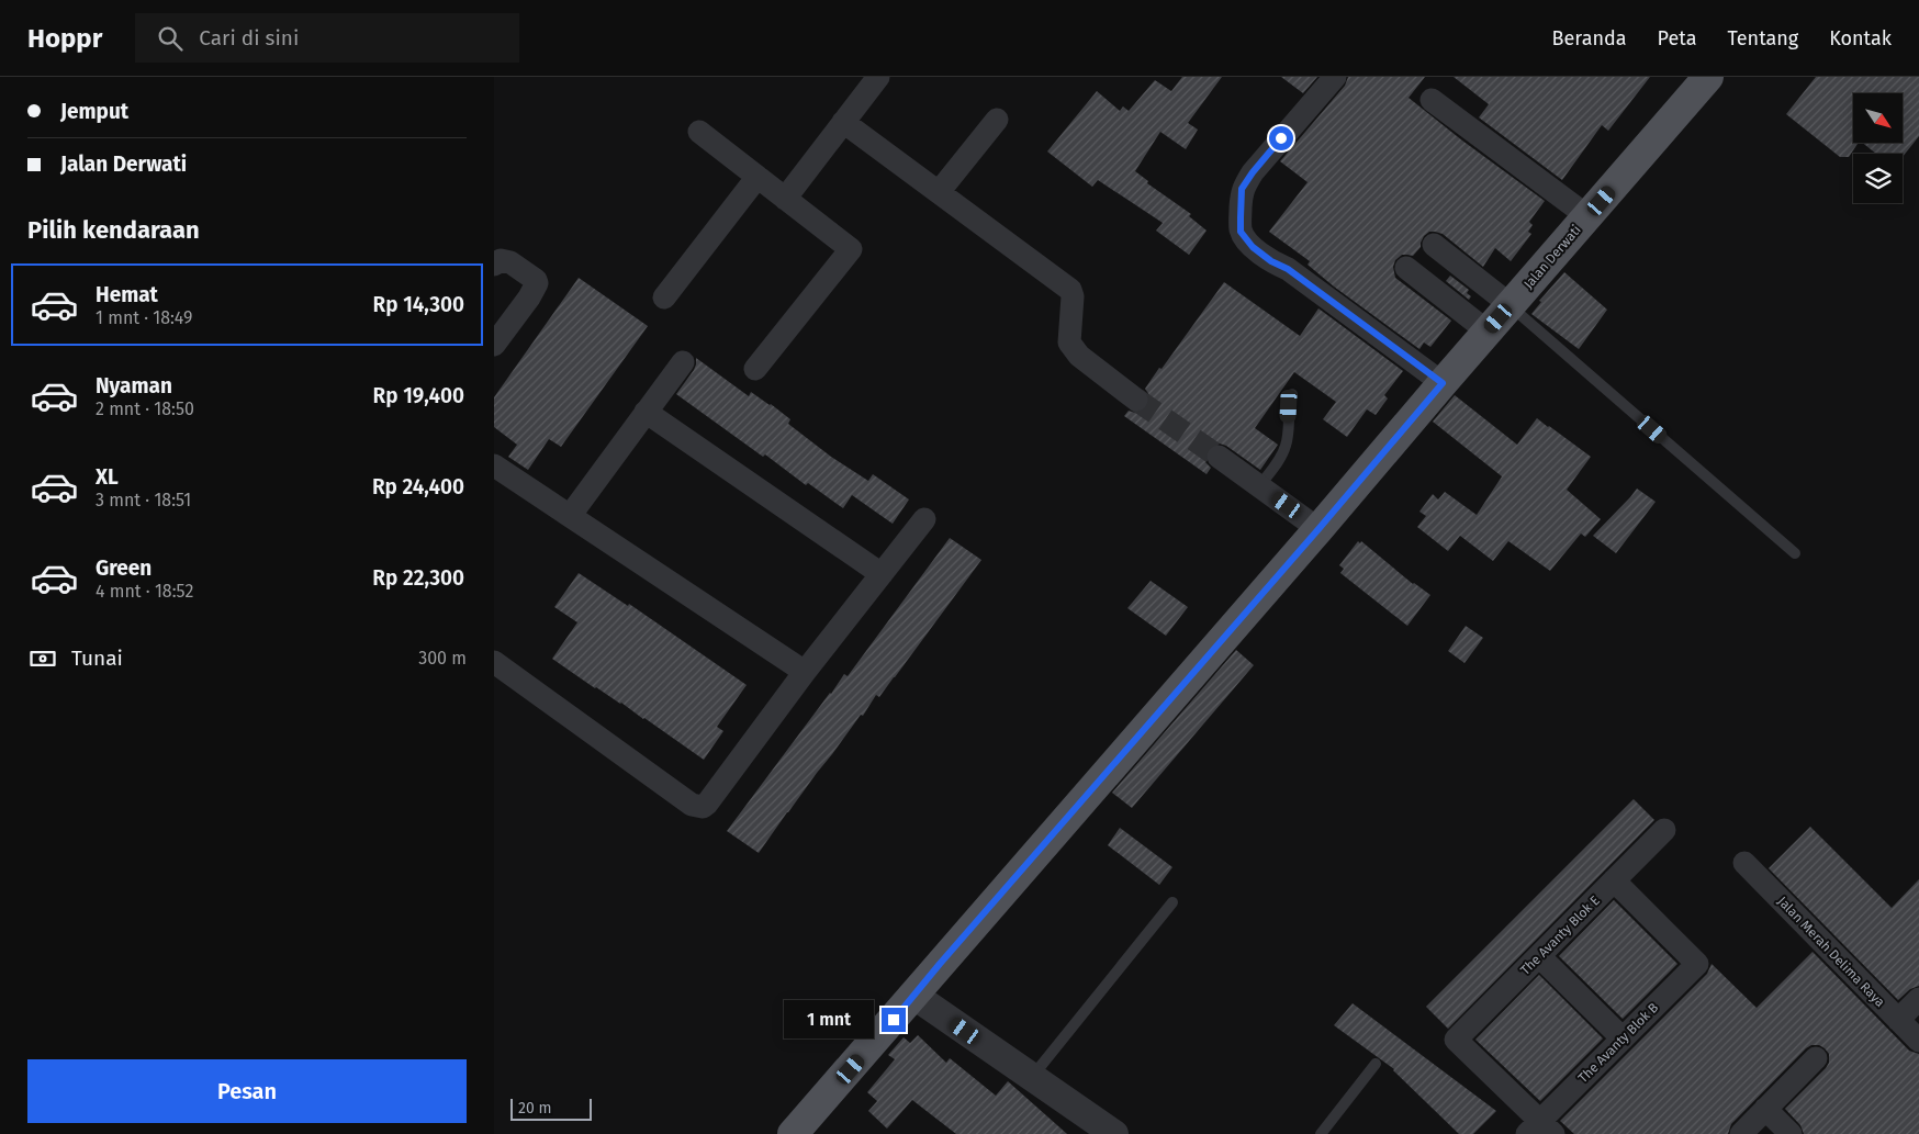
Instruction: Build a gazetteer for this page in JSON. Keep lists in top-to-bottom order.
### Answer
{
  "streets": {
    "main road": ["Jalan Derwati"],
    "street": ["The Avanty Blok E", "Jalan Merah Delima Raya", "The Avanty Blok B"]
  },
  "crossings": [
    ["The Avanty Blok E", "The Avanty Blok B"]
  ],
  "scale_bar": "20 m",
  "north": "bottom right",
  "page": {
    "header": "Hoppr",
    "search": "Cari di sini",
    "nav": [
      "Beranda",
      "Peta",
      "Tentang",
      "Kontak"
    ],
    "banner": ["Jemput", "Jalan Derwati"],
    "heading": "Pilih kendaraan",
    "list": [
      {
        "name": "Hemat",
        "note": "1 mnt · 18:49",
        "value": "Rp 14,300"
      },
      {
        "name": "Nyaman",
        "note": "2 mnt · 18:50",
        "value": "Rp 19,400"
      },
      {
        "name": "XL",
        "note": "3 mnt · 18:51",
        "value": "Rp 24,400"
      },
      {
        "name": "Green",
        "note": "4 mnt · 18:52",
        "value": "Rp 22,300"
      }
    ],
    "pay": ["Tunai", "300 m"],
    "bubble": "1 mnt",
    "buttons": "Pesan",
    "scale": "20 m"
  }
}
